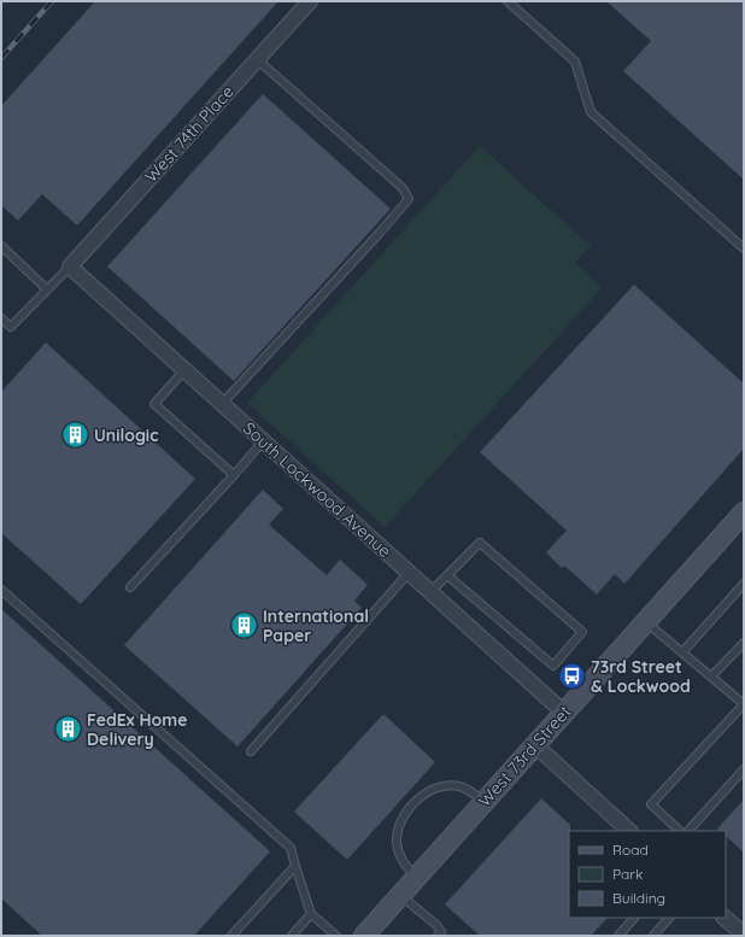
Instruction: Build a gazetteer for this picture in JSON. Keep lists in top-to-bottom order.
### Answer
{
  "streets": {
    "street": ["West 74th Place", "South Lockwood Avenue", "West 73rd Street"]
  },
  "crossings": [
    ["West 74th Place", "South Lockwood Avenue"],
    ["South Lockwood Avenue", "West 73rd Street"]
  ],
  "places": {
    "building": ["Unilogic", "International Paper", "FedEx Home Delivery"],
    "bus stop": ["73rd Street & Lockwood"]
  },
  "legend": ["Road", "Park", "Building"]
}
